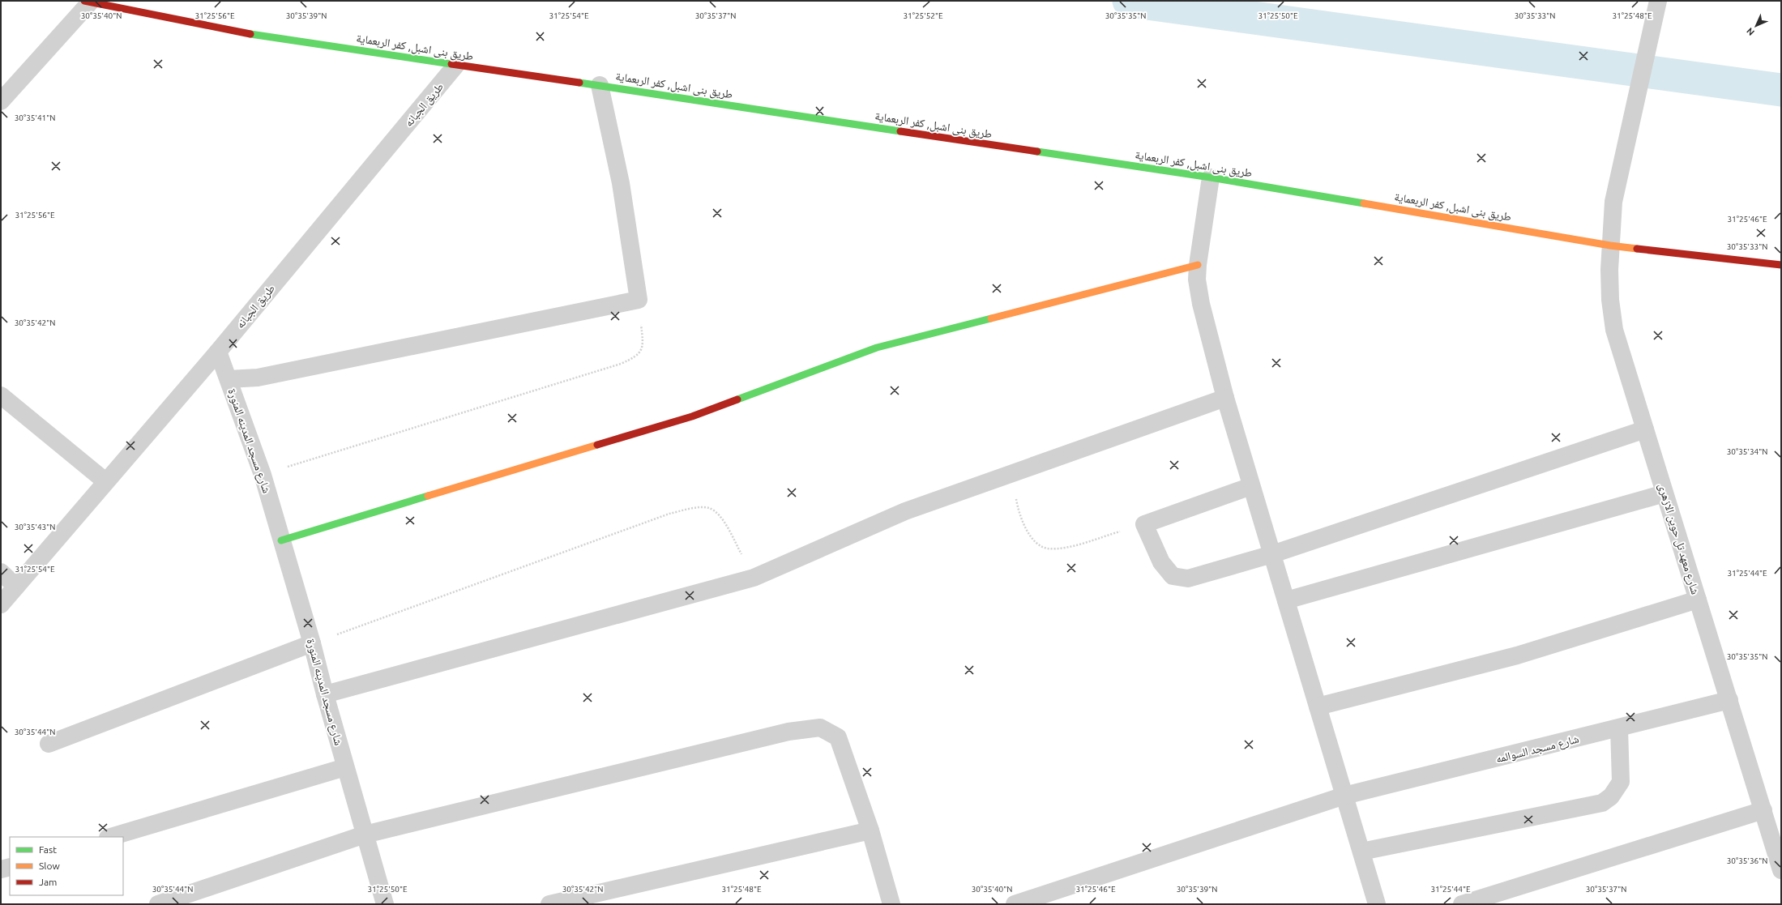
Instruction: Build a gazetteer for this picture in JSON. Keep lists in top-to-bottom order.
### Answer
{
  "streets": {
    "street": [
      "طريق بنى اشبل, كفر الربعماية",
      "طريق الجبانه",
      "شارع مسجد المدينه المنورة",
      "شارع معهد تل حوين الازهرى",
      "شارع مسجد السوالمه"
    ]
  },
  "crossings": [
    ["طريق بنى اشبل, كفر الربعماية", "طريق الجبانه"],
    ["طريق بنى اشبل, كفر الربعماية", "شارع معهد تل حوين الازهرى"],
    ["طريق الجبانه", "شارع مسجد المدينه المنورة"],
    ["شارع معهد تل حوين الازهرى", "شارع مسجد السوالمه"]
  ],
  "legend": ["Fast", "Slow", "Jam"],
  "north": "bottom left",
  "coordinates": [
    "30°35'40\"N",
    "30°35'39\"N",
    "31°25'56\"E",
    "31°25'54\"E",
    "30°35'37\"N",
    "31°25'52\"E",
    "30°35'35\"N",
    "31°25'50\"E",
    "30°35'33\"N",
    "31°25'48\"E",
    "30°35'41\"N",
    "31°25'46\"E",
    "30°35'42\"N",
    "30°35'34\"N",
    "30°35'43\"N",
    "31°25'44\"E",
    "30°35'44\"N",
    "30°35'36\"N"
  ]
}
